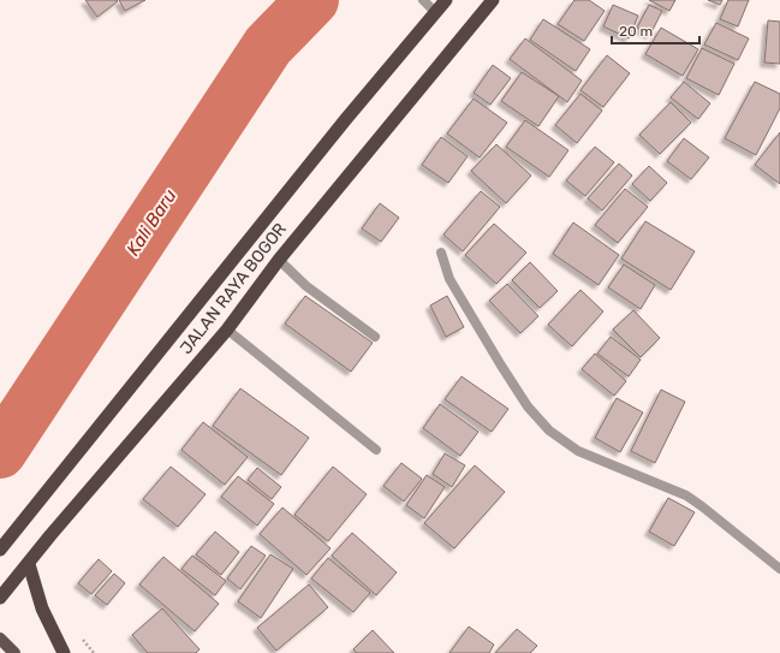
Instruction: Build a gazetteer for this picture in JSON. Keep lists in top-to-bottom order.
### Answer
{
  "streets": {
    "highway": ["JALAN RAYA BOGOR"]
  },
  "water": ["Kali Baru"],
  "scale_bar": "20 m"
}
